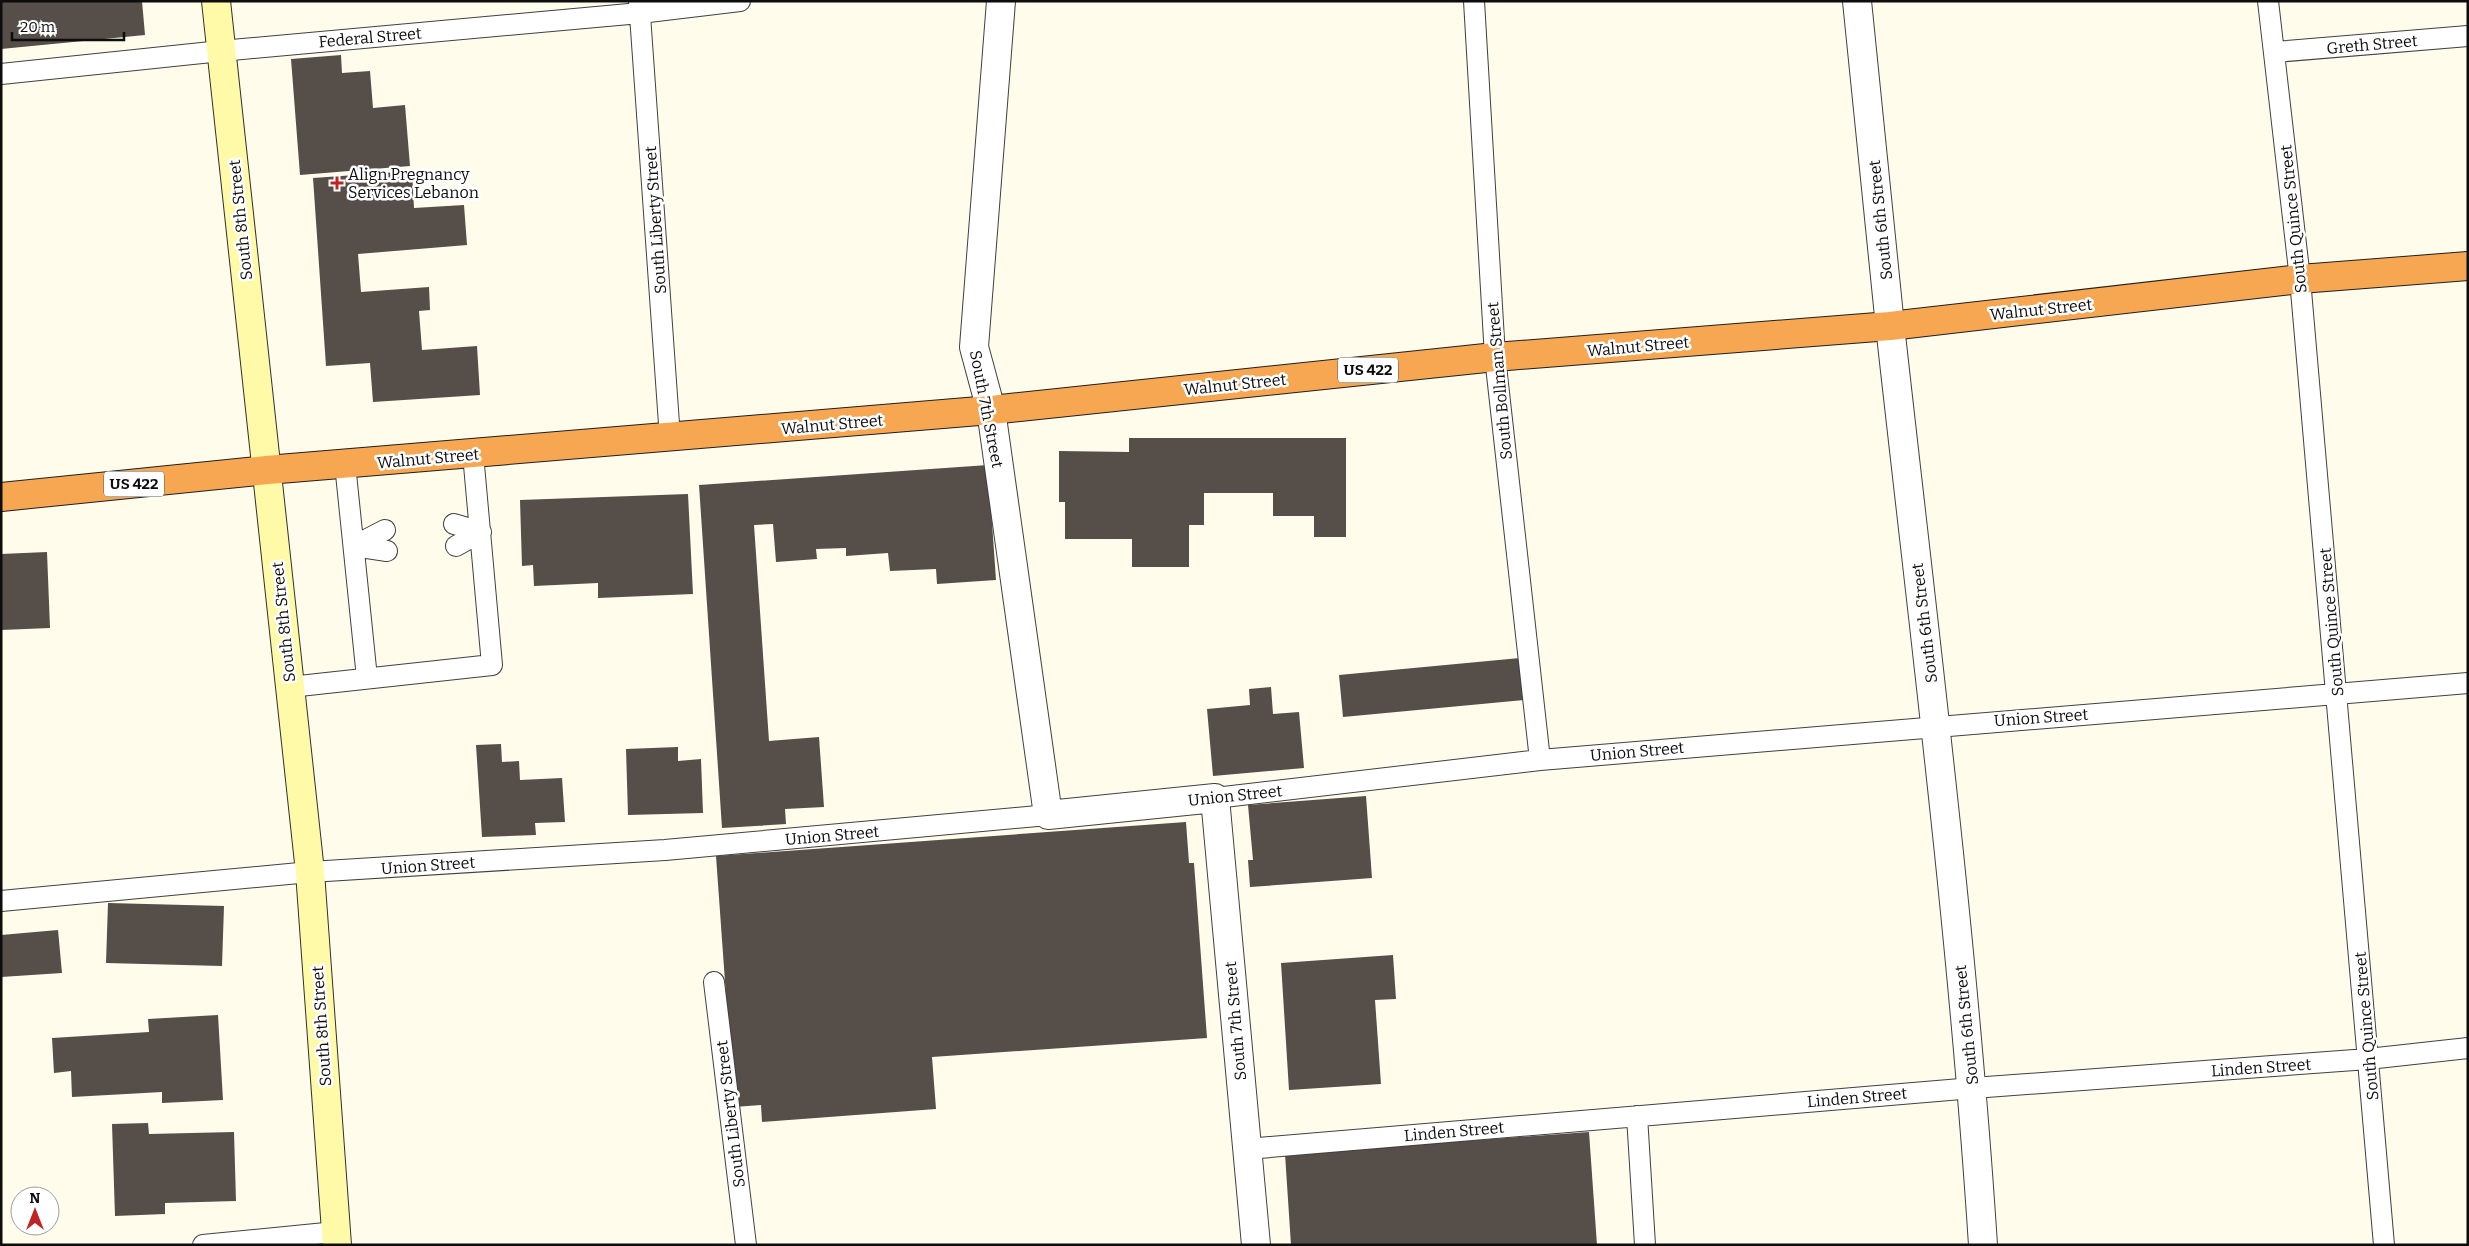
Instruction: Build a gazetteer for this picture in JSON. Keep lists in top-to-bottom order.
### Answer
{
  "streets": {
    "highway": ["Walnut Street", "US 422"],
    "street": [
      "South 8th Street",
      "South 6th Street",
      "South 7th Street",
      "Union Street"
    ],
    "lane": [
      "Federal Street",
      "Greth Street",
      "South Quince Street",
      "South Liberty Street",
      "South Bollman Street",
      "Linden Street"
    ]
  },
  "crossings": [
    ["Federal Street", "South 8th Street"],
    ["Federal Street", "South Liberty Street"],
    ["Greth Street", "South Quince Street"],
    ["South Quince Street", "Walnut Street"],
    ["South Quince Street", "Union Street"],
    ["South Quince Street", "Linden Street"],
    ["South 8th Street", "Walnut Street"],
    ["South 8th Street", "Union Street"],
    ["South Liberty Street", "Walnut Street"],
    ["South 6th Street", "Walnut Street"],
    ["South 6th Street", "Union Street"],
    ["South 6th Street", "Linden Street"],
    ["Walnut Street", "South Bollman Street"],
    ["Walnut Street", "South 7th Street"],
    ["South Bollman Street", "Union Street"],
    ["South 7th Street", "Union Street"],
    ["South 7th Street", "Linden Street"]
  ],
  "places": {
    "health": ["Align Pregnancy Services Lebanon"]
  },
  "scale_bar": "20 m",
  "north": "top"
}
